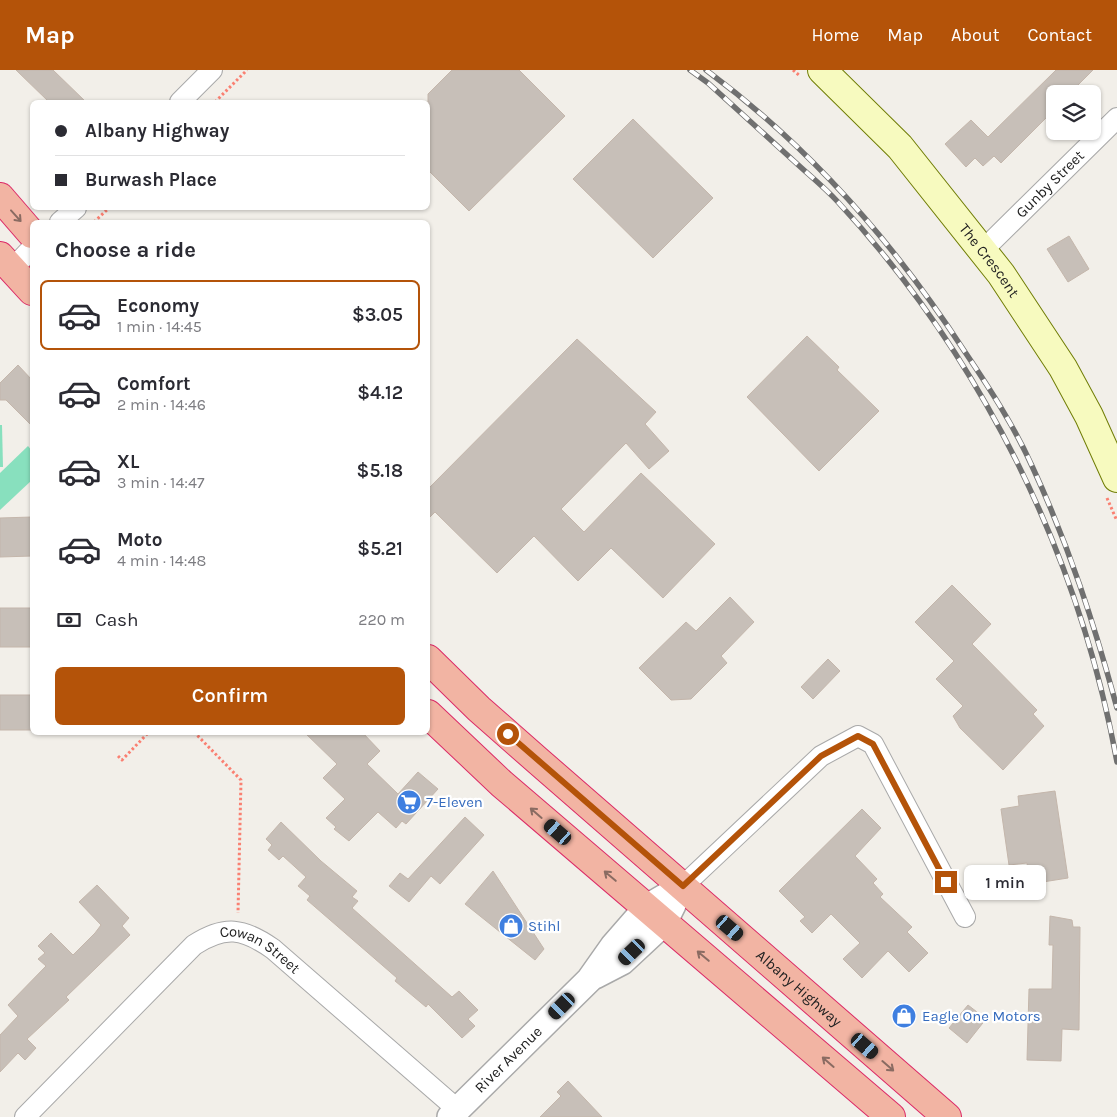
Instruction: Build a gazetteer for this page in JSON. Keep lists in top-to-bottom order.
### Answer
{
  "streets": {
    "highway": ["Albany Highway"],
    "main road": ["The Crescent"],
    "street": ["Gunby Street", "Cowan Street", "River Avenue"]
  },
  "crossings": [
    ["Gunby Street", "The Crescent"],
    ["Cowan Street", "River Avenue"],
    ["Albany Highway", "River Avenue"]
  ],
  "places": {
    "supermarket": ["7-Eleven"],
    "shop": ["Stihl", "Eagle One Motors"]
  },
  "page": {
    "header": "Map",
    "nav": [
      "Home",
      "Map",
      "About",
      "Contact"
    ],
    "banner": ["Albany Highway", "Burwash Place"],
    "heading": "Choose a ride",
    "list": [
      {
        "name": "Economy",
        "note": "1 min · 14:45",
        "value": "$3.05"
      },
      {
        "name": "Comfort",
        "note": "2 min · 14:46",
        "value": "$4.12"
      },
      {
        "name": "XL",
        "note": "3 min · 14:47",
        "value": "$5.18"
      },
      {
        "name": "Moto",
        "note": "4 min · 14:48",
        "value": "$5.21"
      }
    ],
    "pay": ["Cash", "220 m"],
    "buttons": "Confirm",
    "bubble": "1 min"
  }
}
